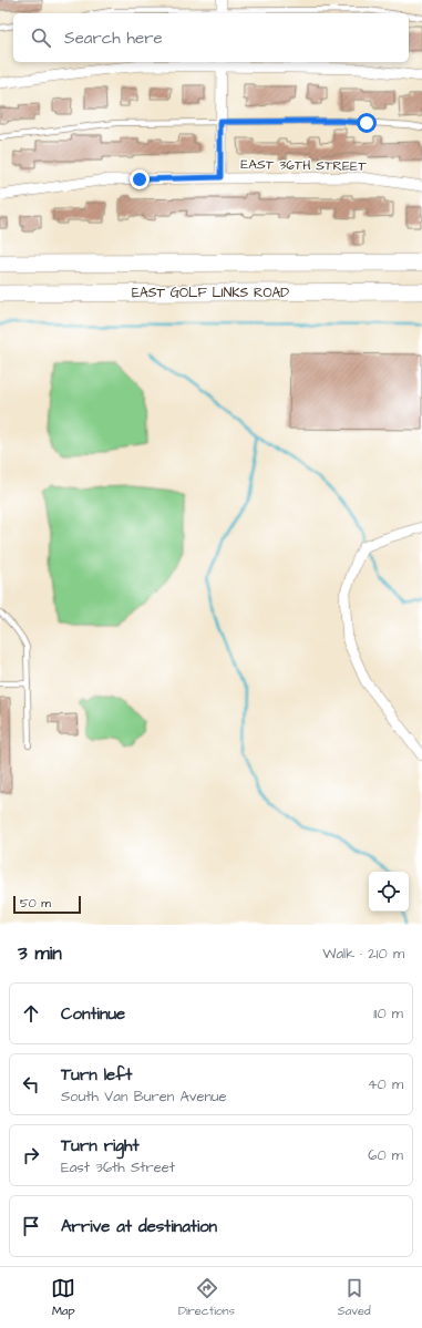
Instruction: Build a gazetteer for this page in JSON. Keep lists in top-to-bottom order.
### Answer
{
  "streets": {
    "main road": ["EAST GOLF LINKS ROAD"],
    "street": ["EAST 36TH STREET"]
  },
  "scale_bar": "50 m",
  "page": {
    "search": "Search here",
    "scale": "50 m",
    "heading": ["3 min", "Walk · 210 m"],
    "list": [
      ["Continue", "110 m"],
      ["Turn left", "South Van Buren Avenue", "40 m"],
      ["Turn right", "East 36th Street", "60 m"],
      "Arrive at destination"
    ],
    "nav": ["Map", "Directions", "Saved"]
  }
}
